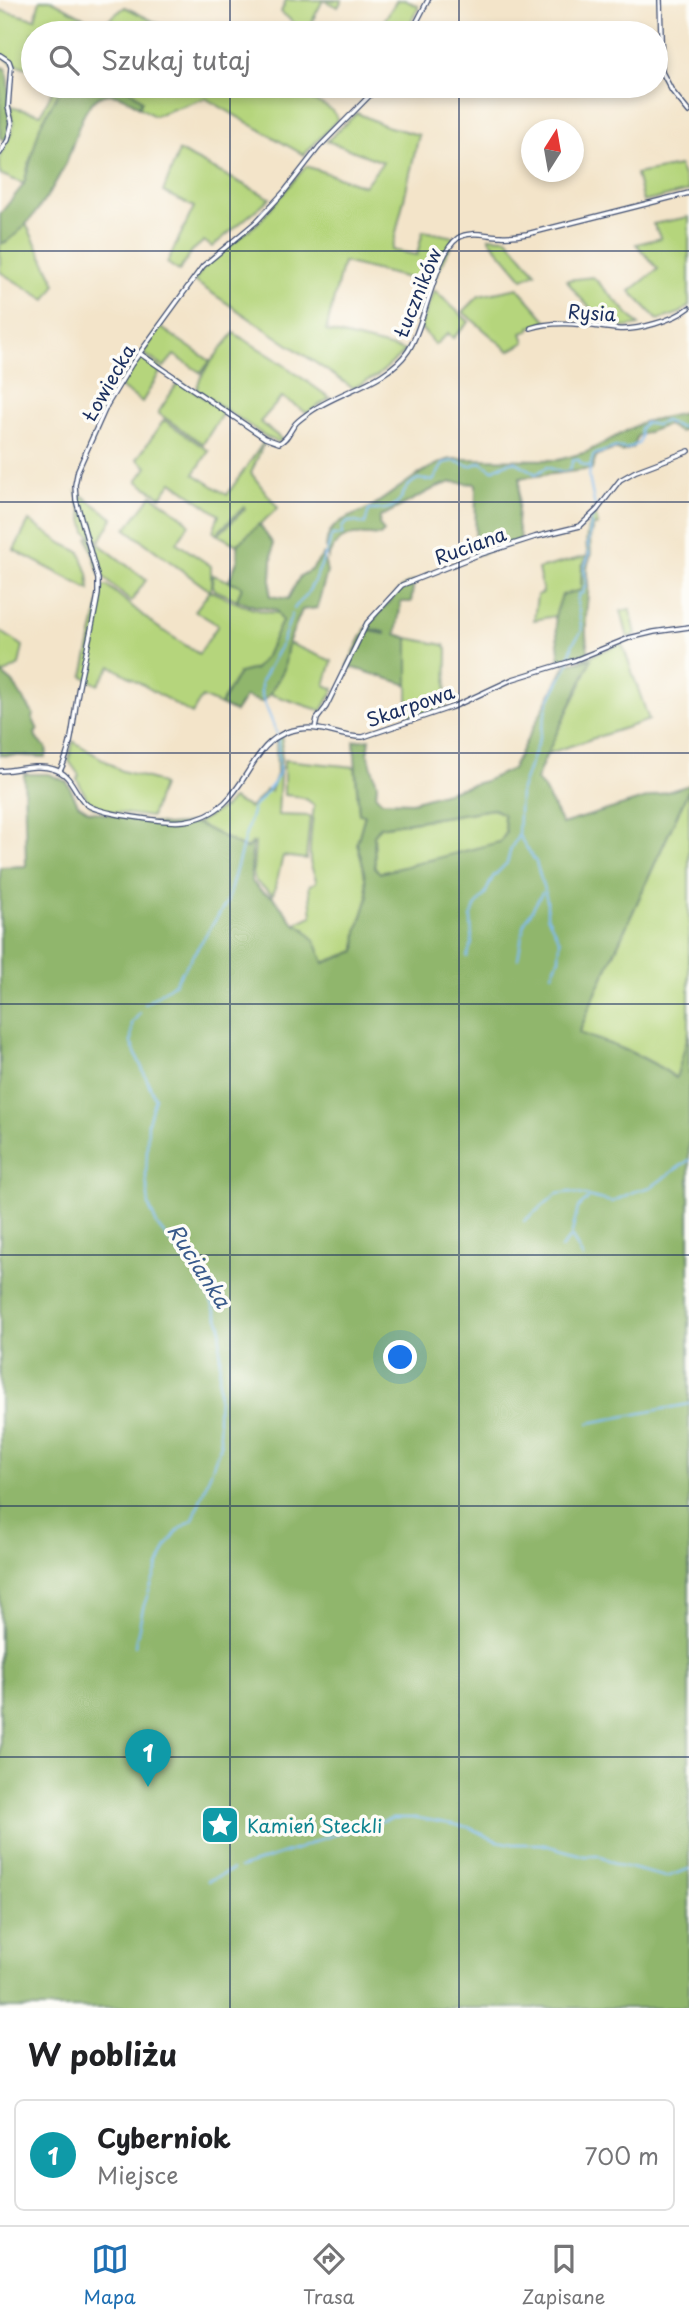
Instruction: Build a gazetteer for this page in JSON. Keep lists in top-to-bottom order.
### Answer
{
  "streets": {
    "street": [
      "Łuczników",
      "Rysia",
      "Łowiecka",
      "Ruciana",
      "Skarpowa"
    ]
  },
  "crossings": [
    ["Łuczników", "Łowiecka"],
    ["Łowiecka", "Skarpowa"],
    ["Ruciana", "Skarpowa"]
  ],
  "water": ["Rucianka"],
  "places": {
    "place": ["Kamień Steckli"]
  },
  "north": "top",
  "page": {
    "search": "Szukaj tutaj",
    "pins": "1",
    "heading": "W pobliżu",
    "list": [
      {
        "mark": "1",
        "name": "Cyberniok",
        "note": "Miejsce",
        "value": "700 m"
      }
    ],
    "nav": ["Mapa", "Trasa", "Zapisane"]
  }
}
